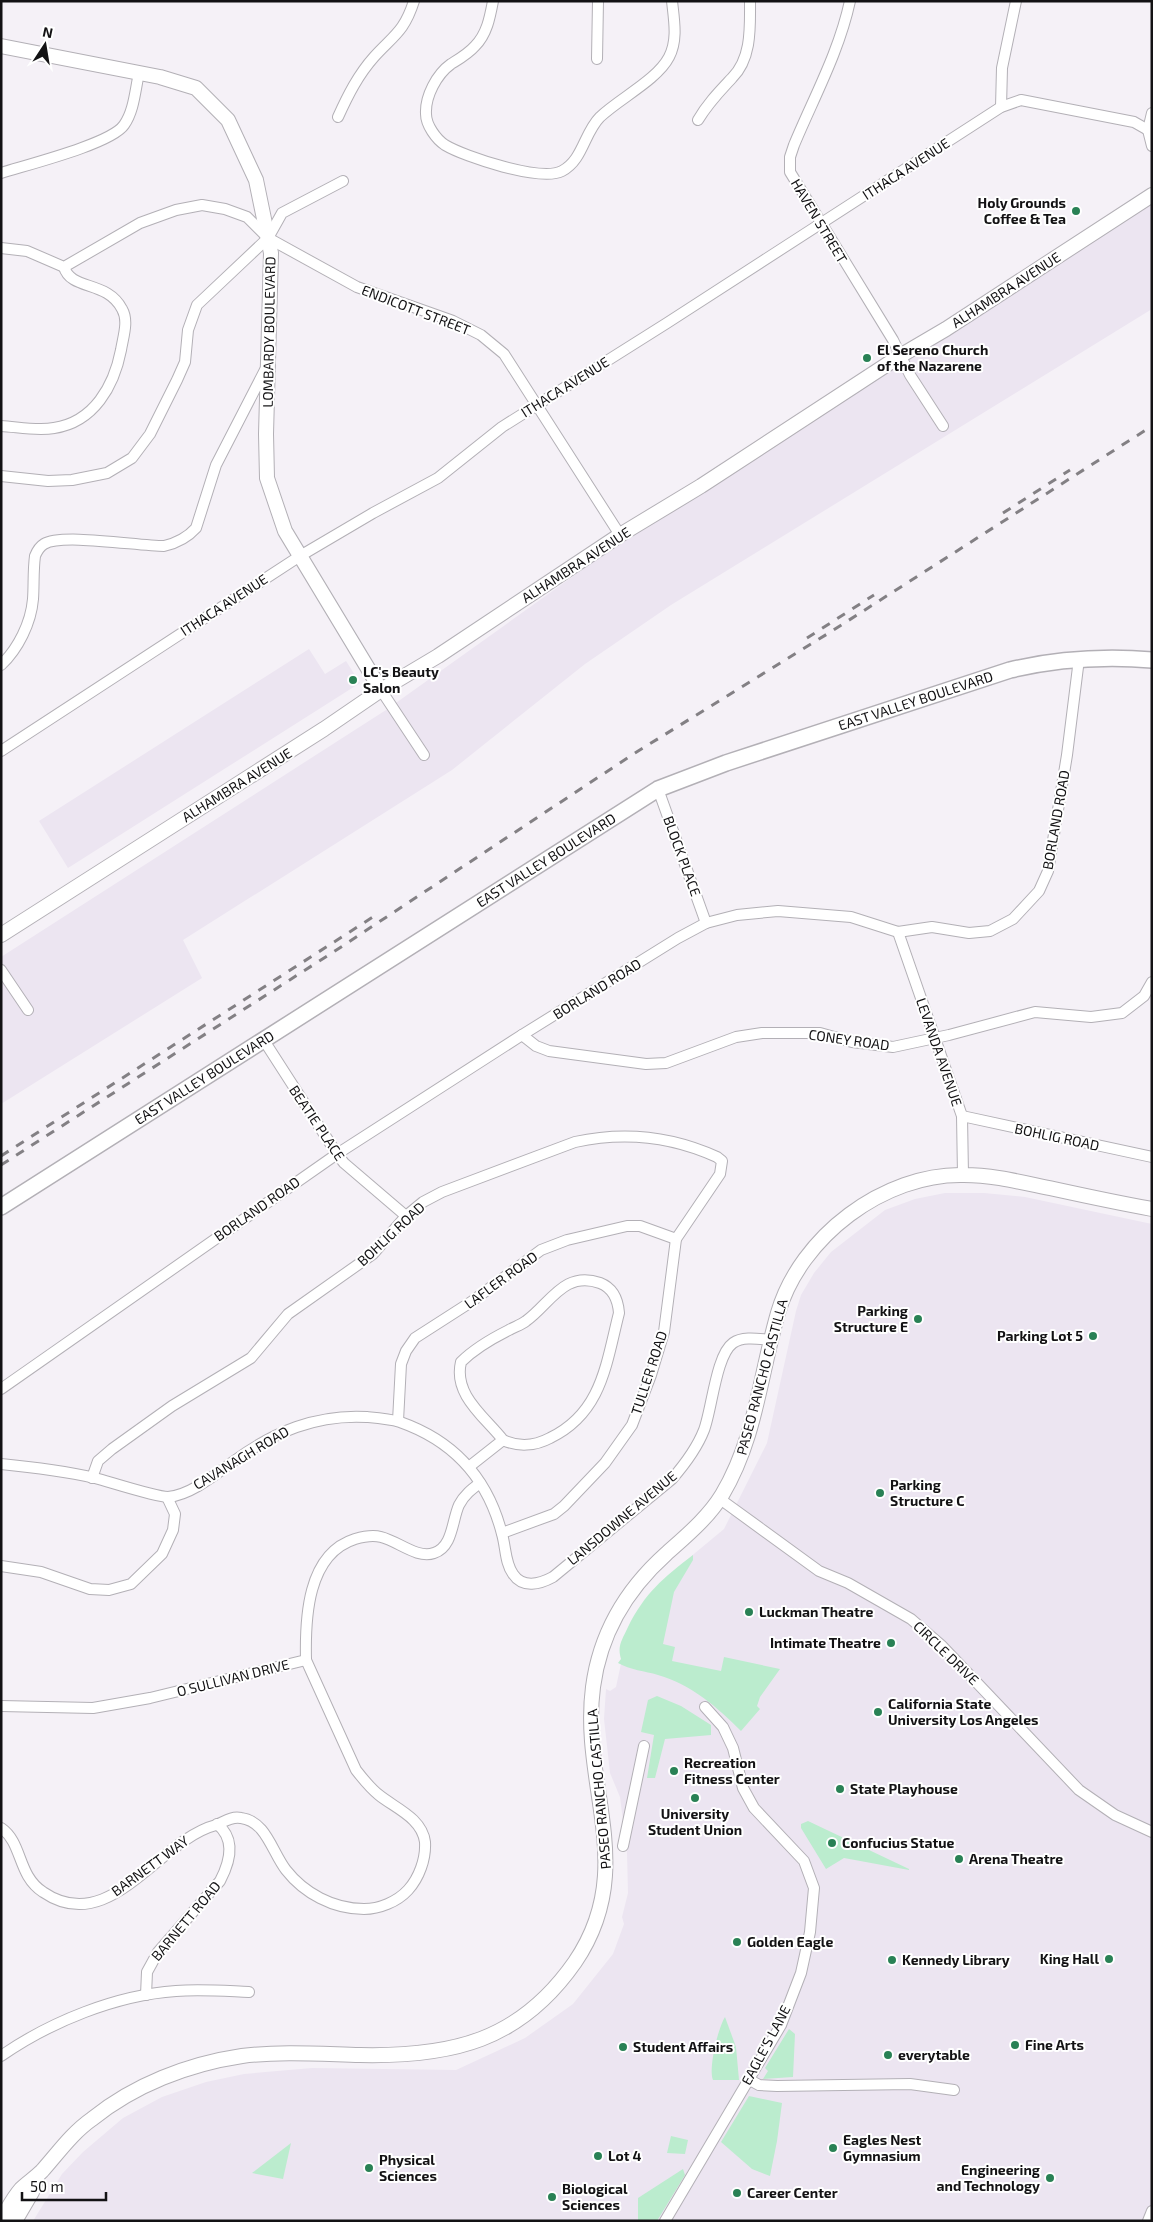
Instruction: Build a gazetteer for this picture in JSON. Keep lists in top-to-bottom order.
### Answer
{
  "streets": {
    "main road": ["EAST VALLEY BOULEVARD"],
    "street": [
      "ITHACA AVENUE",
      "HAVEN STREET",
      "ALHAMBRA AVENUE",
      "ENDICOTT STREET",
      "LOMBARDY BOULEVARD",
      "BORLAND ROAD",
      "BLOCK PLACE",
      "CONEY ROAD",
      "LEVANDA AVENUE",
      "BEATIE PLACE",
      "BOHLIG ROAD",
      "LAFLER ROAD",
      "TULLER ROAD",
      "PASEO RANCHO CASTILLA",
      "CAVANAGH ROAD",
      "LANSDOWNE AVENUE",
      "CIRCLE DRIVE",
      "O SULLIVAN DRIVE",
      "BARNETT WAY",
      "BARNETT ROAD",
      "EAGLE'S LANE"
    ]
  },
  "crossings": [
    ["ITHACA AVENUE", "HAVEN STREET"],
    ["ITHACA AVENUE", "ENDICOTT STREET"],
    ["ITHACA AVENUE", "LOMBARDY BOULEVARD"],
    ["HAVEN STREET", "ALHAMBRA AVENUE"],
    ["ALHAMBRA AVENUE", "ENDICOTT STREET"],
    ["ALHAMBRA AVENUE", "LOMBARDY BOULEVARD"],
    ["ENDICOTT STREET", "LOMBARDY BOULEVARD"],
    ["EAST VALLEY BOULEVARD", "BORLAND ROAD"],
    ["EAST VALLEY BOULEVARD", "BLOCK PLACE"],
    ["EAST VALLEY BOULEVARD", "BEATIE PLACE"],
    ["BORLAND ROAD", "BLOCK PLACE"],
    ["BORLAND ROAD", "CONEY ROAD"],
    ["BORLAND ROAD", "LEVANDA AVENUE"],
    ["BORLAND ROAD", "BEATIE PLACE"],
    ["CONEY ROAD", "LEVANDA AVENUE"],
    ["LEVANDA AVENUE", "BOHLIG ROAD"],
    ["LEVANDA AVENUE", "PASEO RANCHO CASTILLA"],
    ["BEATIE PLACE", "BOHLIG ROAD"],
    ["BOHLIG ROAD", "TULLER ROAD"],
    ["LAFLER ROAD", "TULLER ROAD"],
    ["LAFLER ROAD", "CAVANAGH ROAD"],
    ["TULLER ROAD", "LANSDOWNE AVENUE"],
    ["PASEO RANCHO CASTILLA", "LANSDOWNE AVENUE"],
    ["PASEO RANCHO CASTILLA", "CIRCLE DRIVE"],
    ["CAVANAGH ROAD", "LANSDOWNE AVENUE"],
    ["LANSDOWNE AVENUE", "O SULLIVAN DRIVE"],
    ["BARNETT WAY", "BARNETT ROAD"]
  ],
  "places": [
    "Holy Grounds Coffee & Tea",
    "El Sereno Church of the Nazarene",
    "LC's Beauty Salon",
    "Parking Structure E",
    "Parking Lot 5",
    "Parking Structure C",
    "Luckman Theatre",
    "Intimate Theatre",
    "California State University Los Angeles",
    "Recreation Fitness Center",
    "State Playhouse",
    "University Student Union",
    "Confucius Statue",
    "Arena Theatre",
    "Golden Eagle",
    "King Hall",
    "Kennedy Library",
    "Fine Arts",
    "Student Affairs",
    "everytable",
    "Eagles Nest Gymnasium",
    "Lot 4",
    "Physical Sciences",
    "Engineering and Technology",
    "Career Center",
    "Biological Sciences"
  ],
  "scale_bar": "50 m",
  "north": "top"
}
